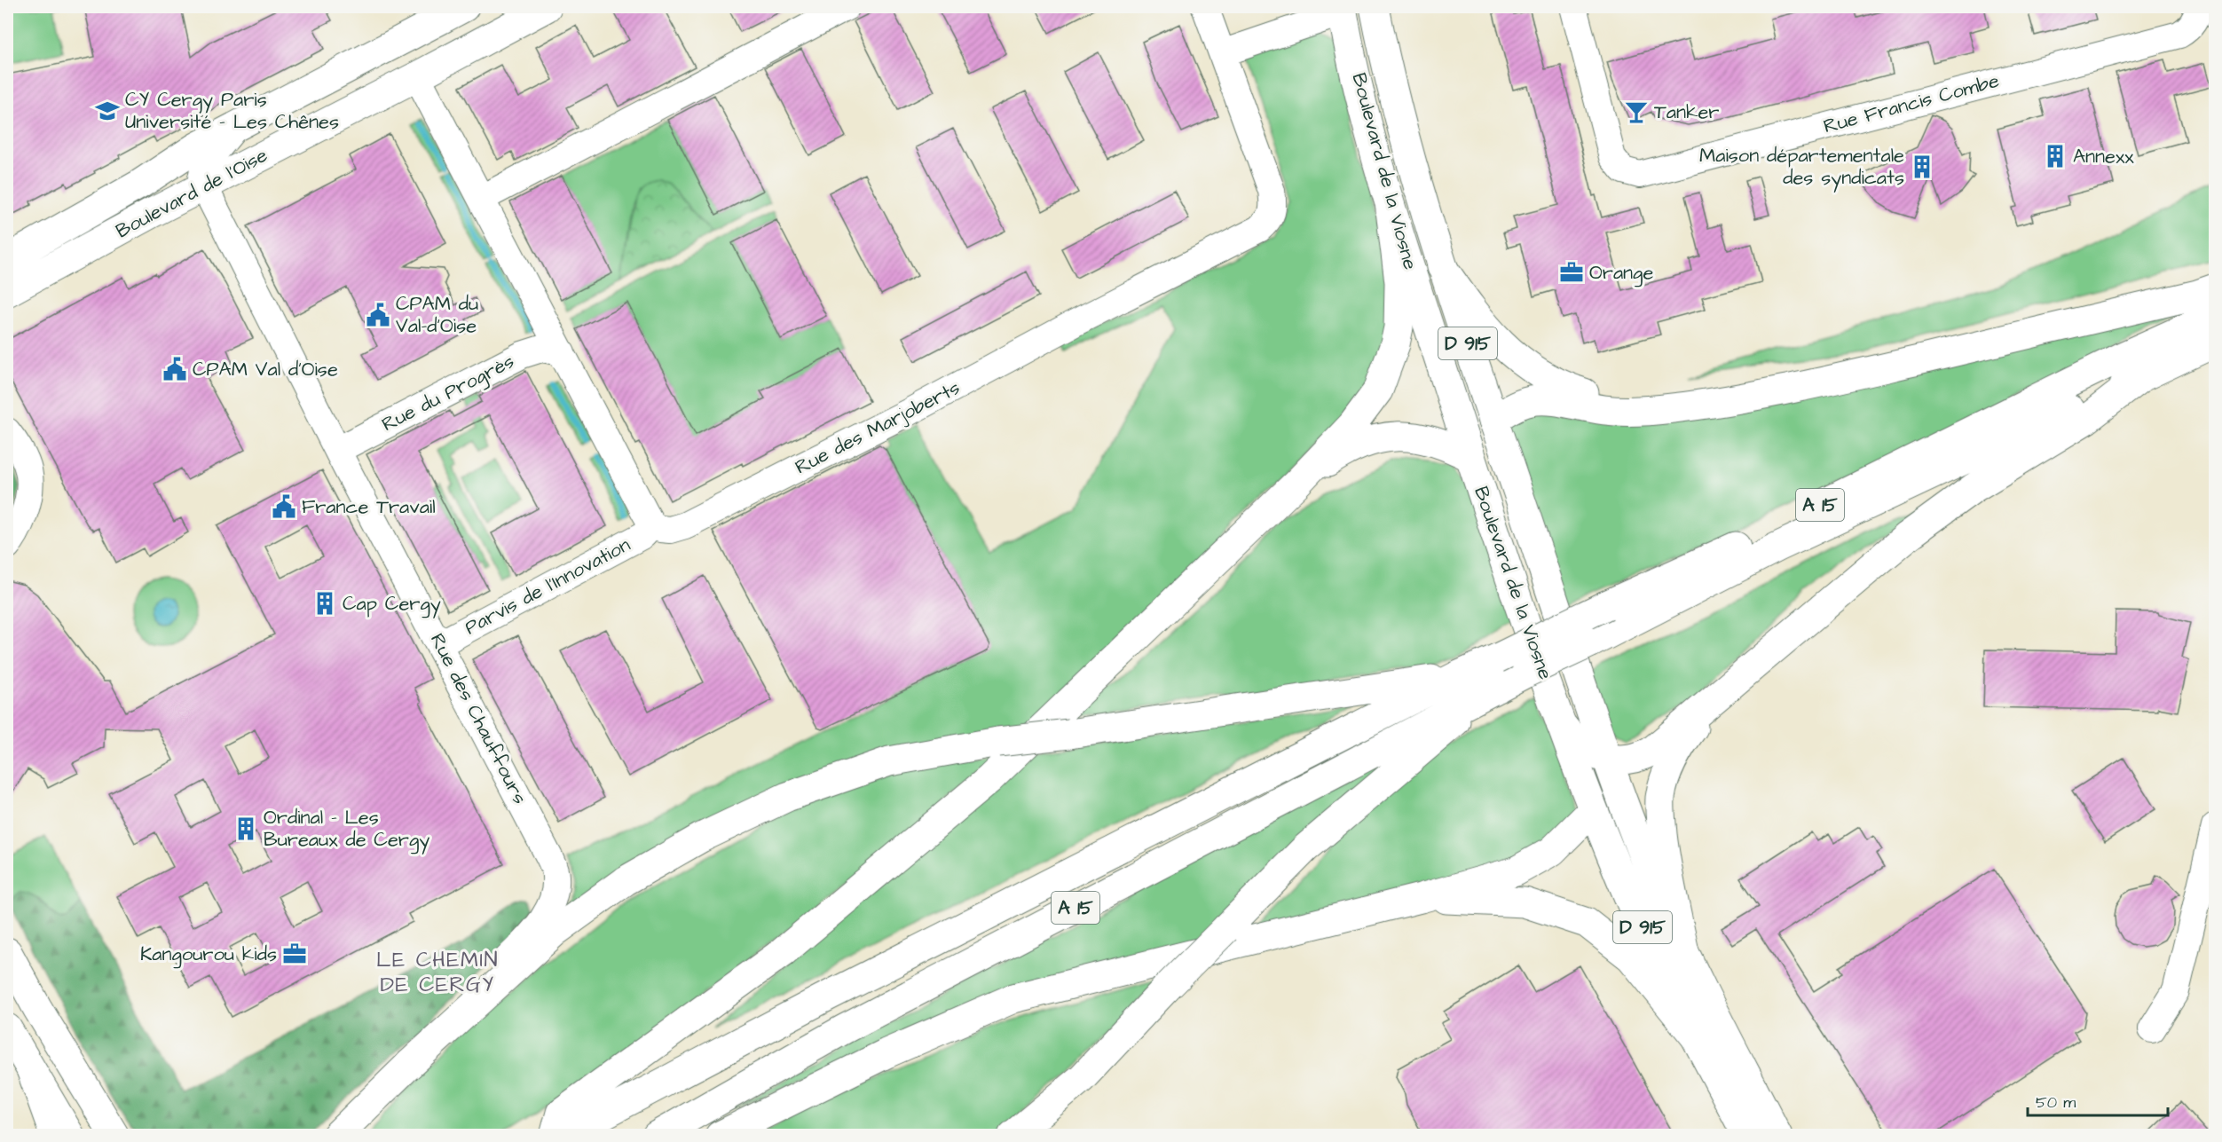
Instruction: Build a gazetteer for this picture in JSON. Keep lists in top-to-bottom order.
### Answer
{
  "streets": {
    "main road": [
      "Boulevard de la Viosne",
      "Boulevard de l'Oise",
      "D 915",
      "A 15"
    ],
    "street": [
      "Rue Francis Combe",
      "Rue du Progrès",
      "Rue des Marjoberts",
      "Parvis de l'Innovation",
      "Rue des Chauffours"
    ]
  },
  "crossings": [
    ["Boulevard de l'Oise", "Rue des Chauffours"],
    ["Rue du Progrès", "Rue des Chauffours"],
    ["Rue des Marjoberts", "Parvis de l'Innovation"],
    ["Parvis de l'Innovation", "Rue des Chauffours"]
  ],
  "districts": ["LE CHEMIN DE CERGY"],
  "places": {
    "school or university": ["CY Cergy Paris Université - Les Chênes"],
    "bar": ["Tanker"],
    "building": [
      "Annexx",
      "Maison départementale des syndicats",
      "Cap Cergy",
      "Ordinal - Les Bureaux de Cergy"
    ],
    "office": ["Orange", "Kangourou kids"],
    "public building": ["CPAM du Val-d'Oise", "CPAM Val d'Oise", "France Travail"]
  },
  "scale_bar": "50 m"
}
